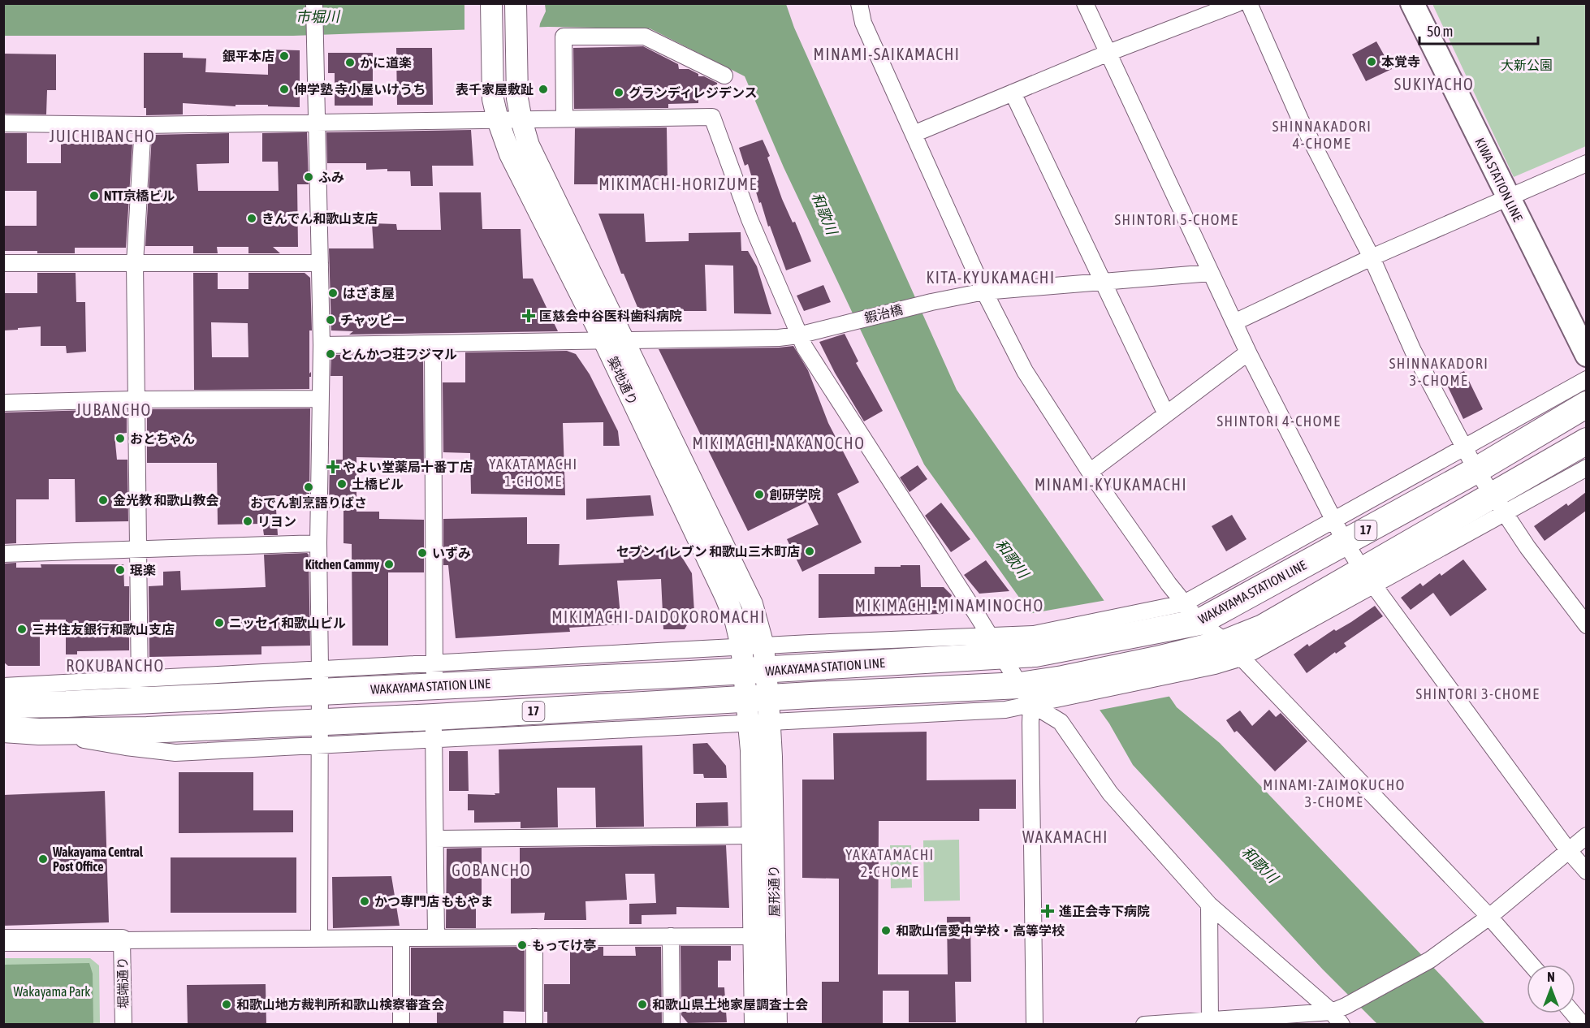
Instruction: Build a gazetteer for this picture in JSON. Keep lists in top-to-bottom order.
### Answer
{
  "streets": {
    "main road": ["KIWA STATION LINE", "17", "WAKAYAMA STATION LINE"],
    "street": [
      "鍜治橋",
      "築地通り",
      "屋形通り",
      "堀端通り"
    ]
  },
  "crossings": [
    ["鍜治橋", "築地通り"],
    ["築地通り", "WAKAYAMA STATION LINE"],
    ["築地通り", "屋形通り"]
  ],
  "districts": [
    "MINAMI-SAIKAMACHI",
    "SUKIYACHO",
    "SHINNAKADORI 4-CHOME",
    "JUICHIBANCHO",
    "MIKIMACHI-HORIZUME",
    "SHINTORI 5-CHOME",
    "KITA-KYUKAMACHI",
    "SHINNAKADORI 3-CHOME",
    "JUBANCHO",
    "SHINTORI 4-CHOME",
    "MIKIMACHI-NAKANOCHO",
    "YAKATAMACHI 1-CHOME",
    "MINAMI-KYUKAMACHI",
    "MIKIMACHI-MINAMINOCHO",
    "MIKIMACHI-DAIDOKOROMACHI",
    "ROKUBANCHO",
    "SHINTORI 3-CHOME",
    "MINAMI-ZAIMOKUCHO 3-CHOME",
    "WAKAMACHI",
    "YAKATAMACHI 2-CHOME",
    "GOBANCHO"
  ],
  "water": ["市堀川", "和歌川"],
  "parks": ["大新公園", "Wakayama Park"],
  "places": {
    "other": [
      "銀平本店",
      "本覚寺",
      "かに道楽",
      "伸学塾 寺小屋いけうち",
      "表千家屋敷趾",
      "グランディレジデンス",
      "ふみ",
      "NTT京橋ビル",
      "きんでん和歌山支店",
      "はざま屋",
      "チャッピー",
      "とんかつ荘フジマル",
      "おとちゃん",
      "土橋ビル",
      "おでん割烹語りばさ",
      "創研学院",
      "金光教 和歌山教会",
      "リヨン",
      "セブンイレブン 和歌山三木町店",
      "いずみ",
      "Kitchen Cammy",
      "珉楽",
      "ニッセイ和歌山ビル",
      "三井住友銀行和歌山支店",
      "Wakayama Central Post Office",
      "かつ専門店 ももやま",
      "和歌山信愛中学校・高等学校",
      "もってけ亭",
      "和歌山地方裁判所和歌山検察審査会",
      "和歌山県土地家屋調査士会"
    ],
    "health": ["匡慈会中谷医科歯科病院", "やよい堂薬局十番丁店", "進正会寺下病院"]
  },
  "scale_bar": "50 m",
  "north": "top"
}
